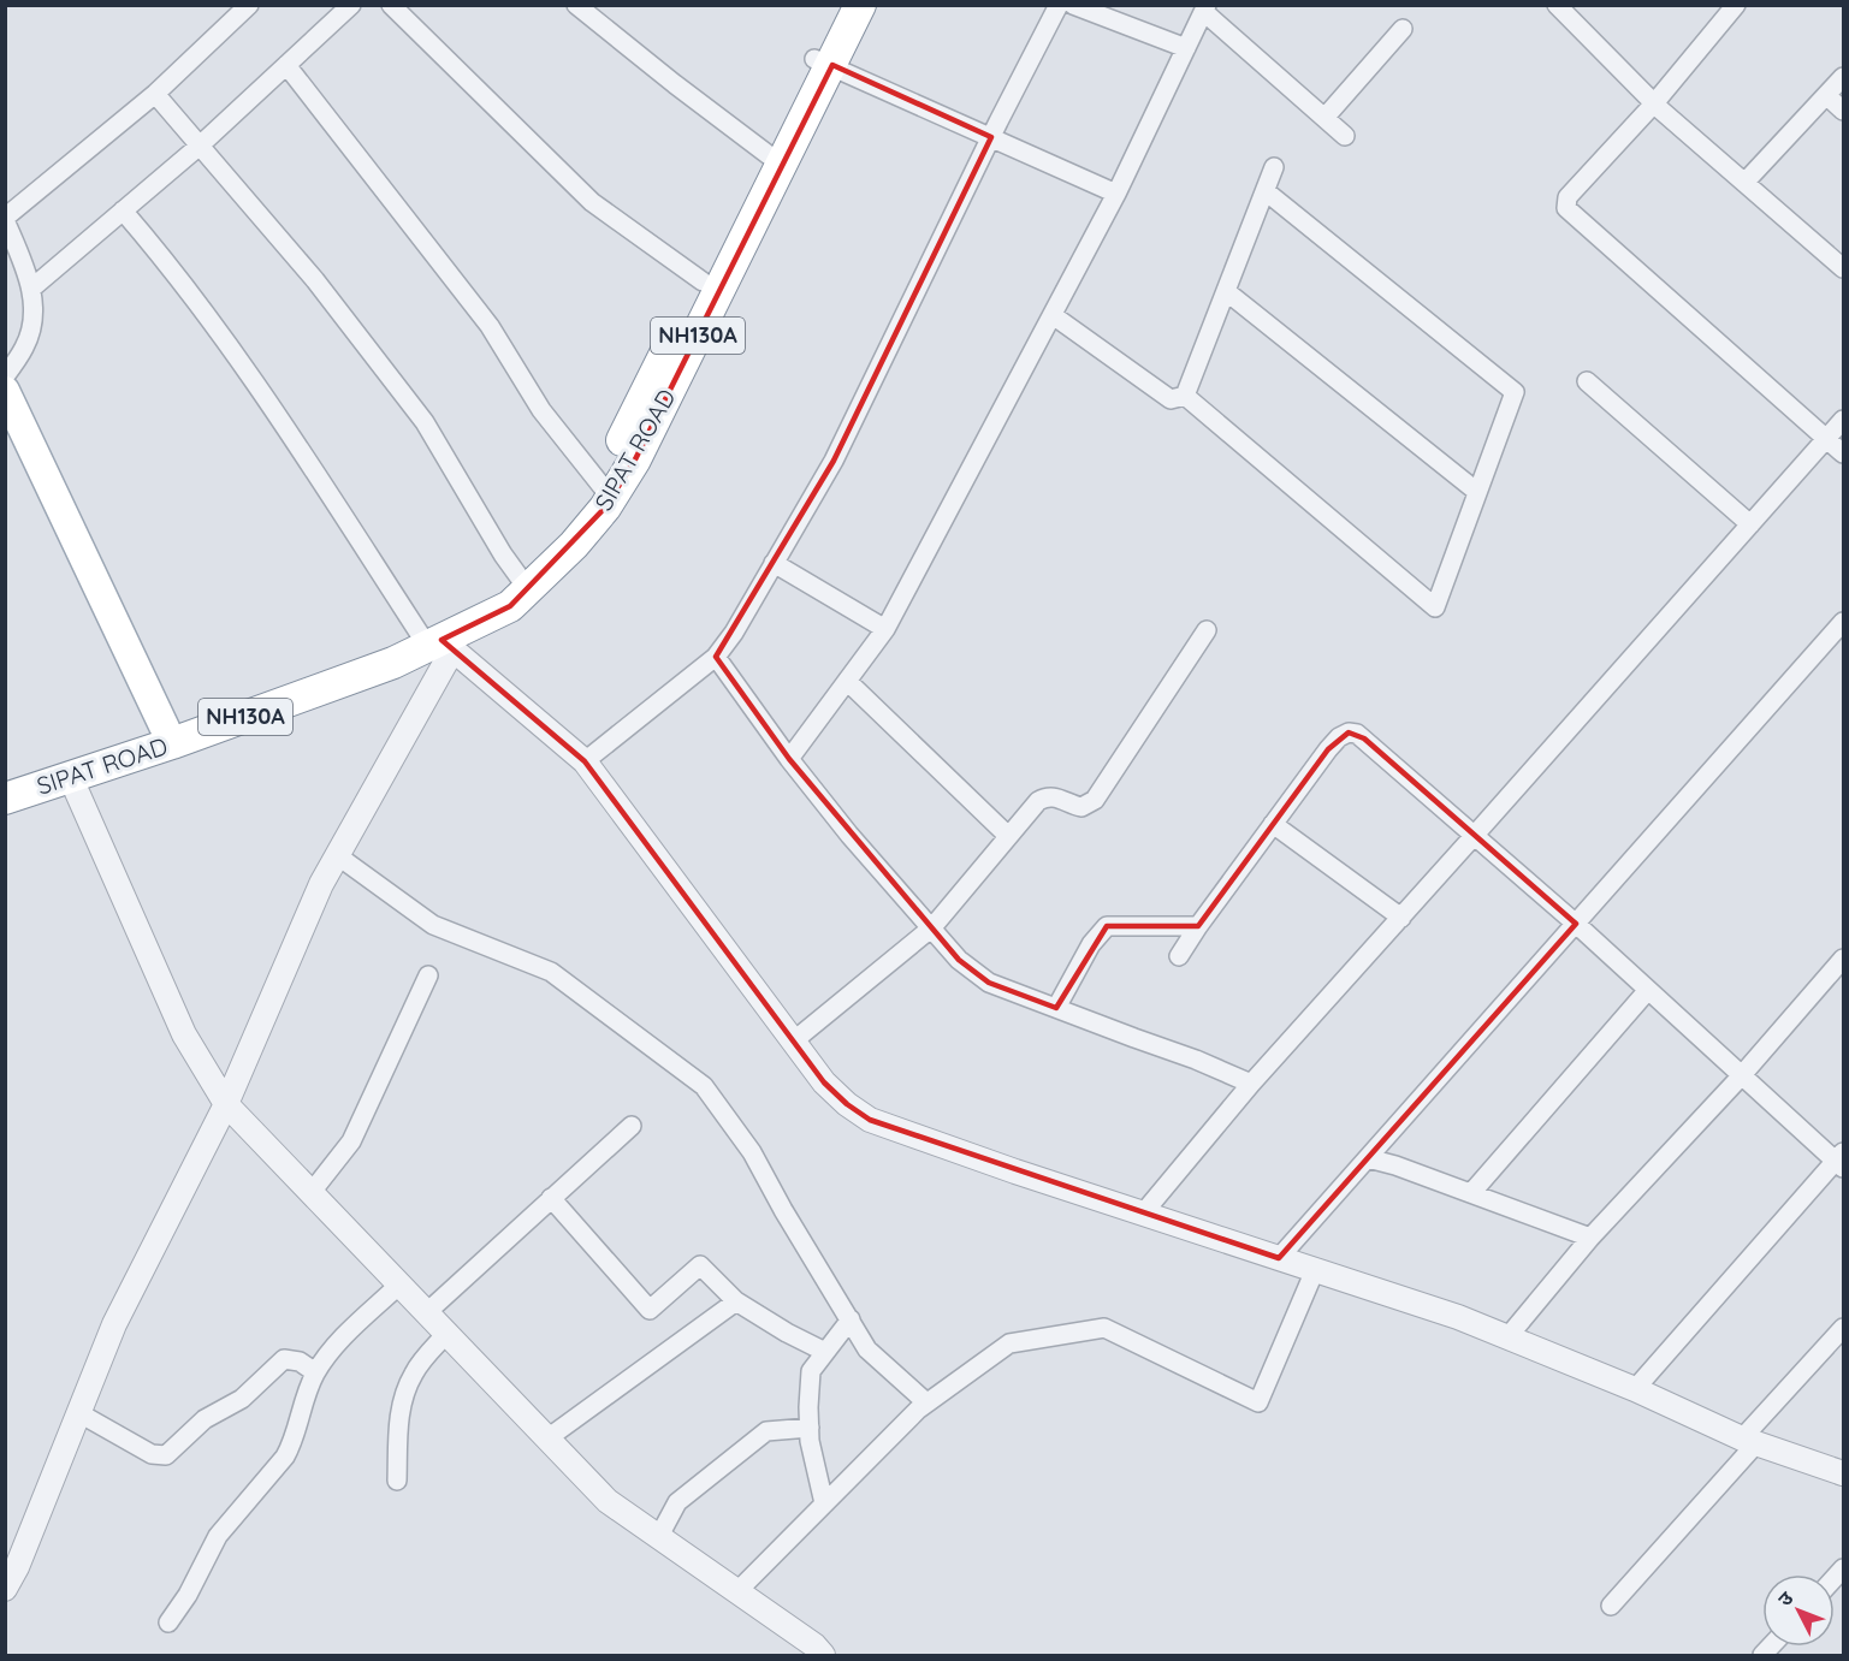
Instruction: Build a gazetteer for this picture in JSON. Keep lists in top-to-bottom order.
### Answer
{
  "streets": {
    "highway": ["NH130A", "SIPAT ROAD"]
  },
  "north": "top left"
}
